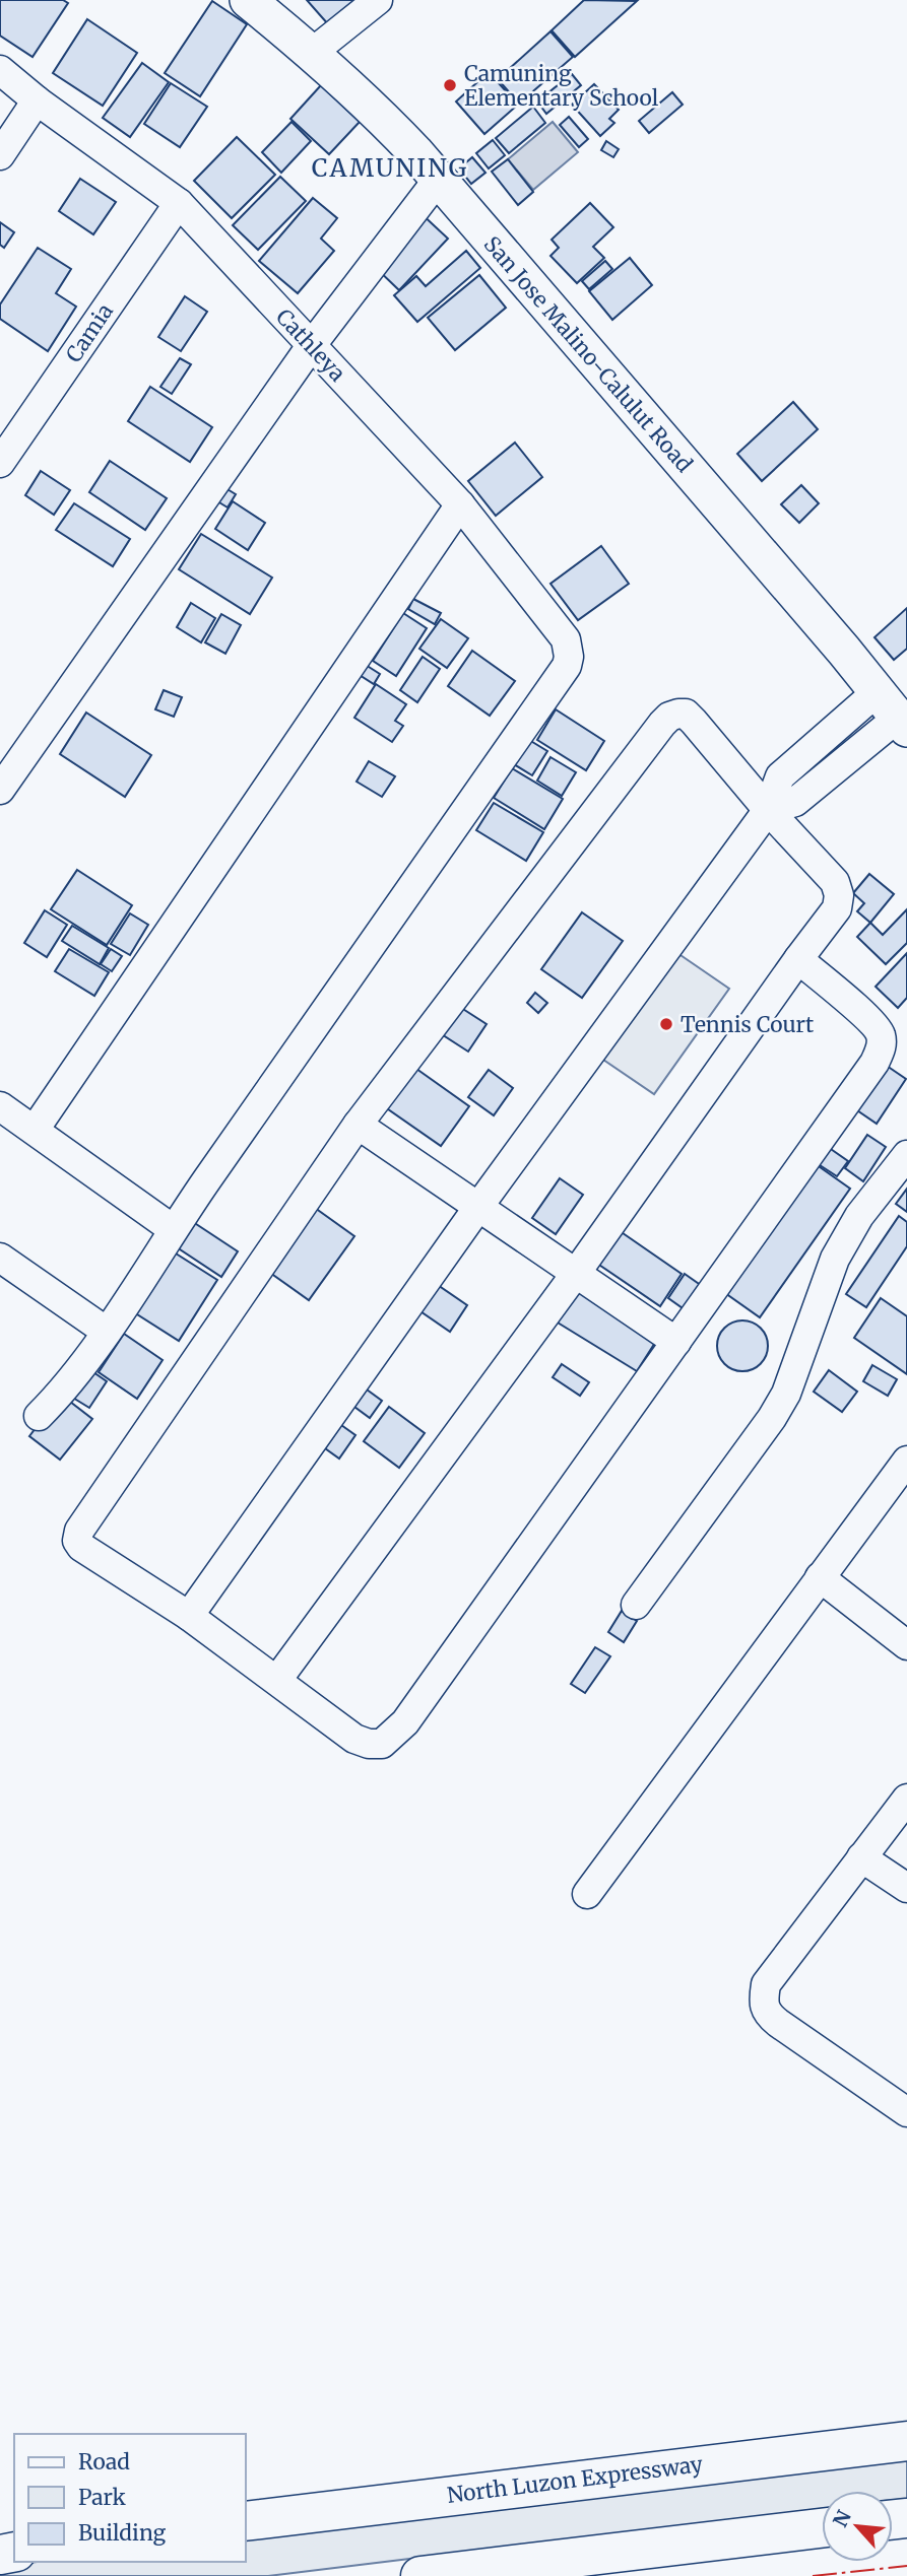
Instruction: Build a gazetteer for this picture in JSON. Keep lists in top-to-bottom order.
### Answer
{
  "streets": {
    "highway": ["North Luzon Expressway"],
    "main road": ["San Jose Malino-Calulut Road"],
    "street": ["Camia", "Cathleya"]
  },
  "crossings": [
    ["Camia", "Cathleya"]
  ],
  "districts": ["CAMUNING"],
  "places": ["Camuning Elementary School", "Tennis Court"],
  "legend": ["Road", "Park", "Building"],
  "north": "top left"
}
